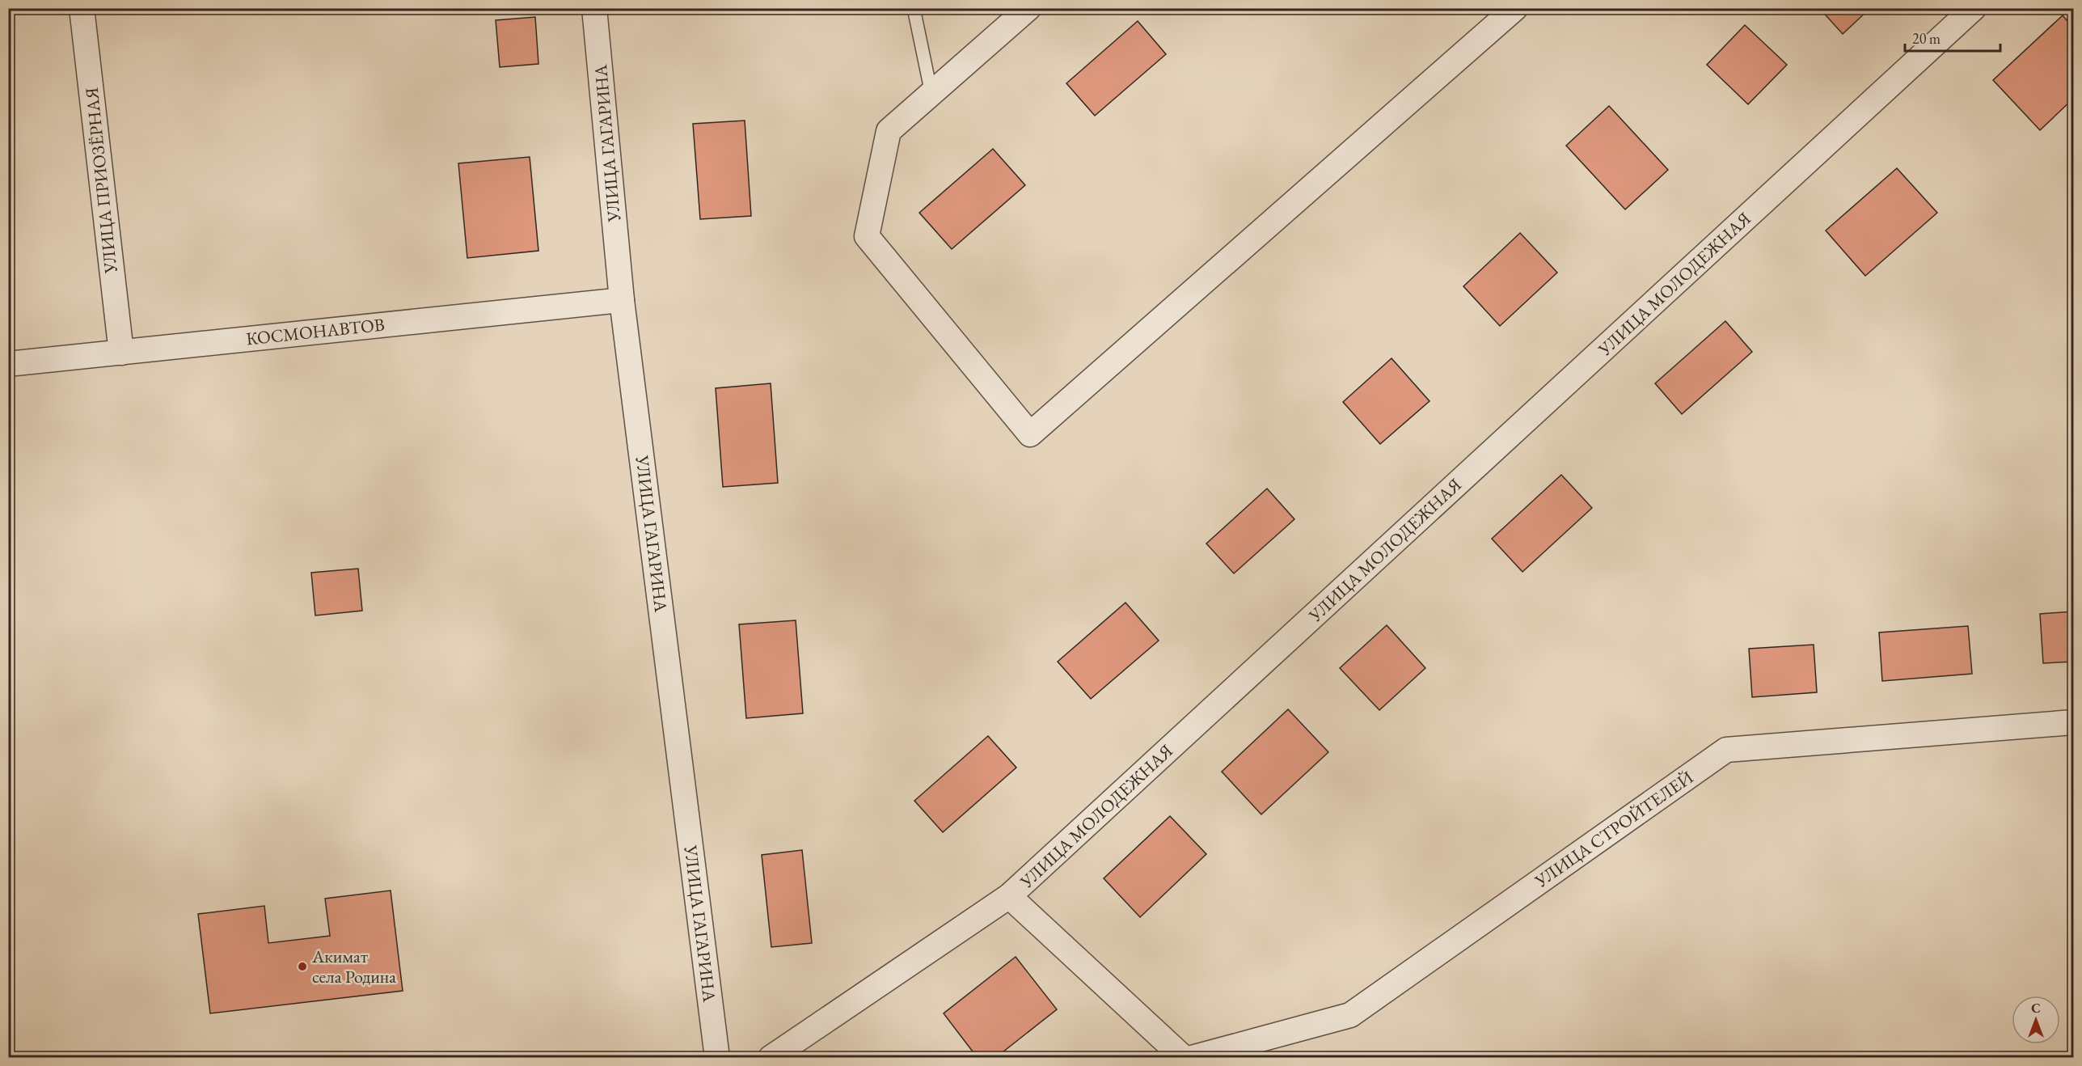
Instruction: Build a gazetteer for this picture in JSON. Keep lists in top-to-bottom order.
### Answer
{
  "streets": {
    "street": [
      "УЛИЦА ГАГАРИНА",
      "УЛИЦА ПРИОЗЁРНАЯ",
      "УЛИЦА МОЛОДЕЖНАЯ",
      "КОСМОНАВТОВ",
      "УЛИЦА СТРОЙТЕЛЕЙ"
    ]
  },
  "crossings": [
    ["УЛИЦА ГАГАРИНА", "КОСМОНАВТОВ"],
    ["УЛИЦА ПРИОЗЁРНАЯ", "КОСМОНАВТОВ"]
  ],
  "places": ["Акимат села Родина"],
  "scale_bar": "20 m",
  "north": "top"
}
